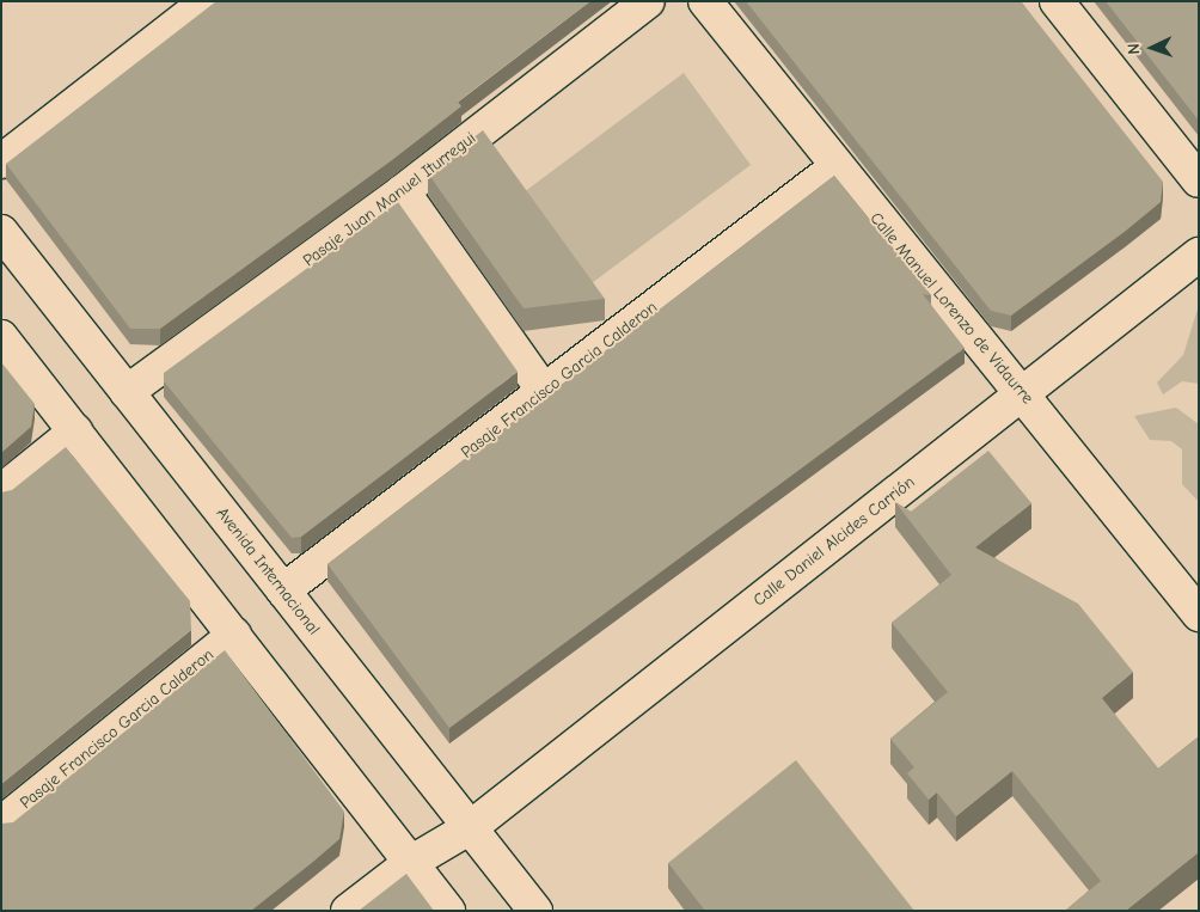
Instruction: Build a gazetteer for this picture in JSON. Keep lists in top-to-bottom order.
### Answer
{
  "streets": {
    "street": [
      "Pasaje Juan Manuel Iturregui",
      "Calle Manuel Lorenzo de Vidaurre",
      "Pasaje Francisco Garcia Calderon",
      "Calle Daniel Alcides Carrión",
      "Avenida Internacional"
    ]
  },
  "crossings": [
    ["Pasaje Juan Manuel Iturregui", "Avenida Internacional"],
    ["Calle Manuel Lorenzo de Vidaurre", "Pasaje Francisco Garcia Calderon"],
    ["Calle Manuel Lorenzo de Vidaurre", "Calle Daniel Alcides Carrión"],
    ["Pasaje Francisco Garcia Calderon", "Avenida Internacional"],
    ["Calle Daniel Alcides Carrión", "Avenida Internacional"]
  ],
  "north": "left"
}
